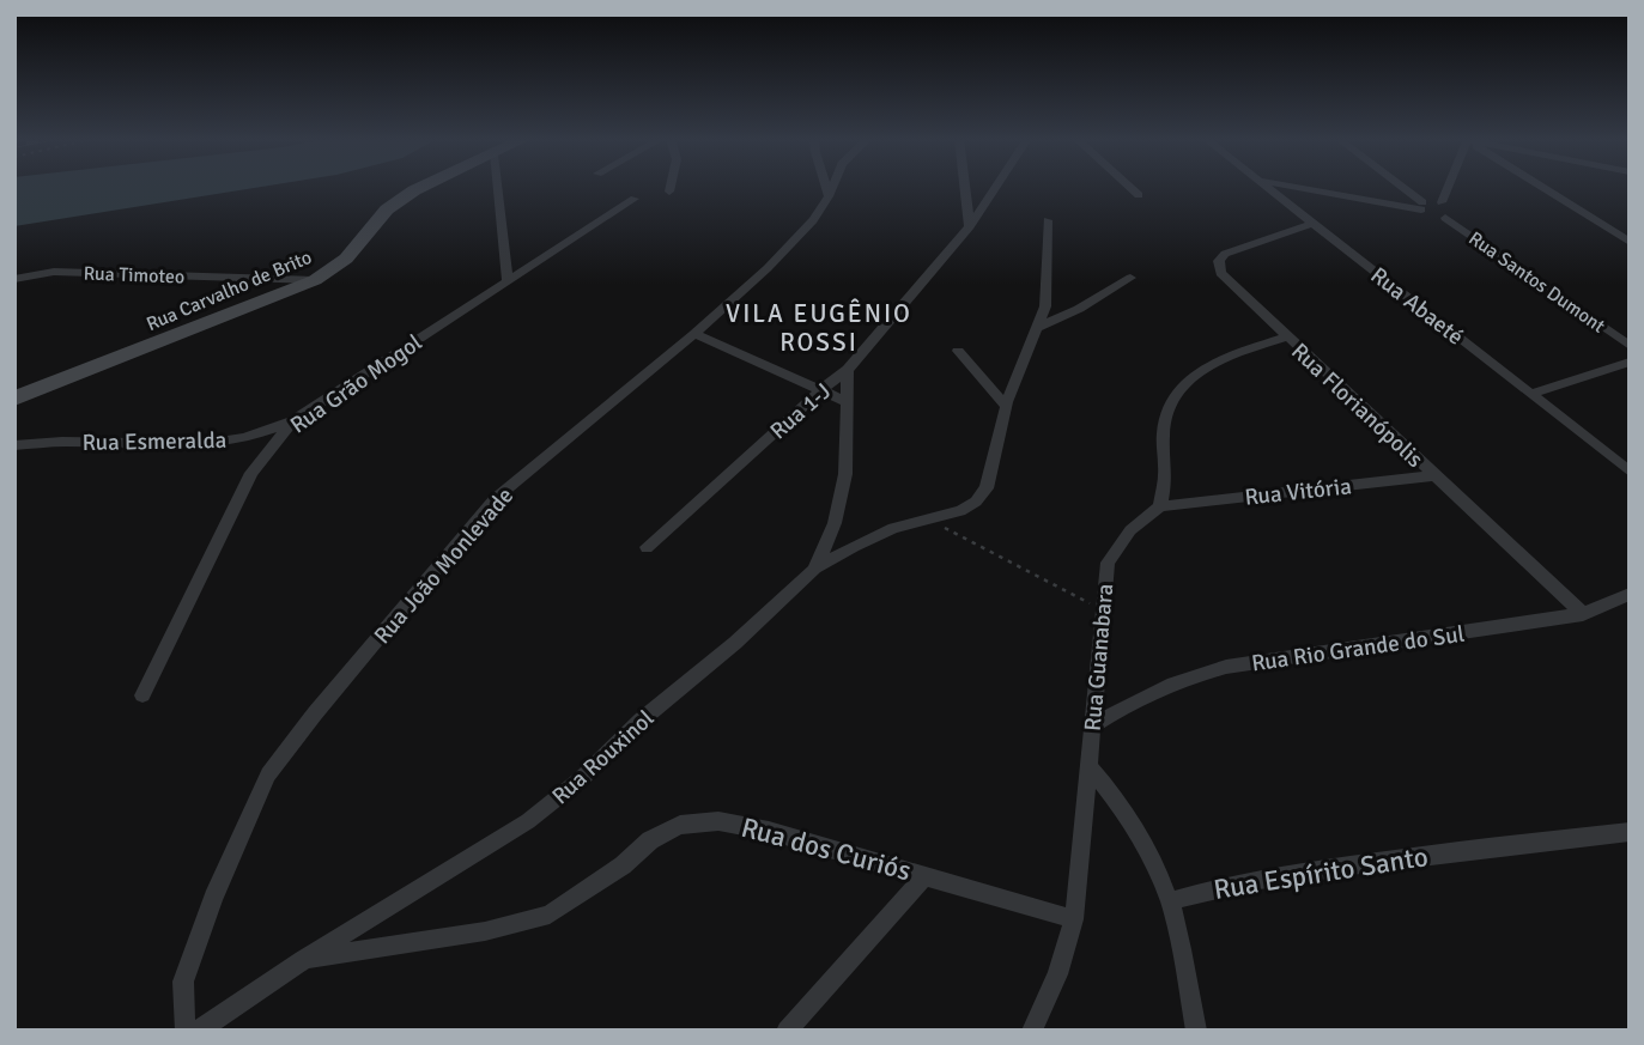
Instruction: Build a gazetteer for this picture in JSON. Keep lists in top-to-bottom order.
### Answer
{
  "streets": {
    "street": [
      "Rua Timoteo",
      "Rua Santos Dumont",
      "Rua Carvalho de Brito",
      "Rua Abaeté",
      "Rua Grão Mogol",
      "Rua Florianópolis",
      "Rua 1-J",
      "Rua Esmeralda",
      "Rua Vitória",
      "Rua João Monlevade",
      "Rua Rio Grande do Sul",
      "Rua Guanabara",
      "Rua Rouxinol",
      "Rua dos Curiós",
      "Rua Espírito Santo"
    ]
  },
  "crossings": [
    ["Rua Timoteo", "Rua Carvalho de Brito"],
    ["Rua Abaeté", "Rua Florianópolis"],
    ["Rua Grão Mogol", "Rua Esmeralda"],
    ["Rua Florianópolis", "Rua Vitória"],
    ["Rua Florianópolis", "Rua Rio Grande do Sul"],
    ["Rua 1-J", "Rua Rouxinol"],
    ["Rua Vitória", "Rua Guanabara"],
    ["Rua Rio Grande do Sul", "Rua Guanabara"],
    ["Rua Guanabara", "Rua dos Curiós"],
    ["Rua Rouxinol", "Rua dos Curiós"]
  ],
  "districts": ["VILA EUGÊNIO ROSSI"]
}
